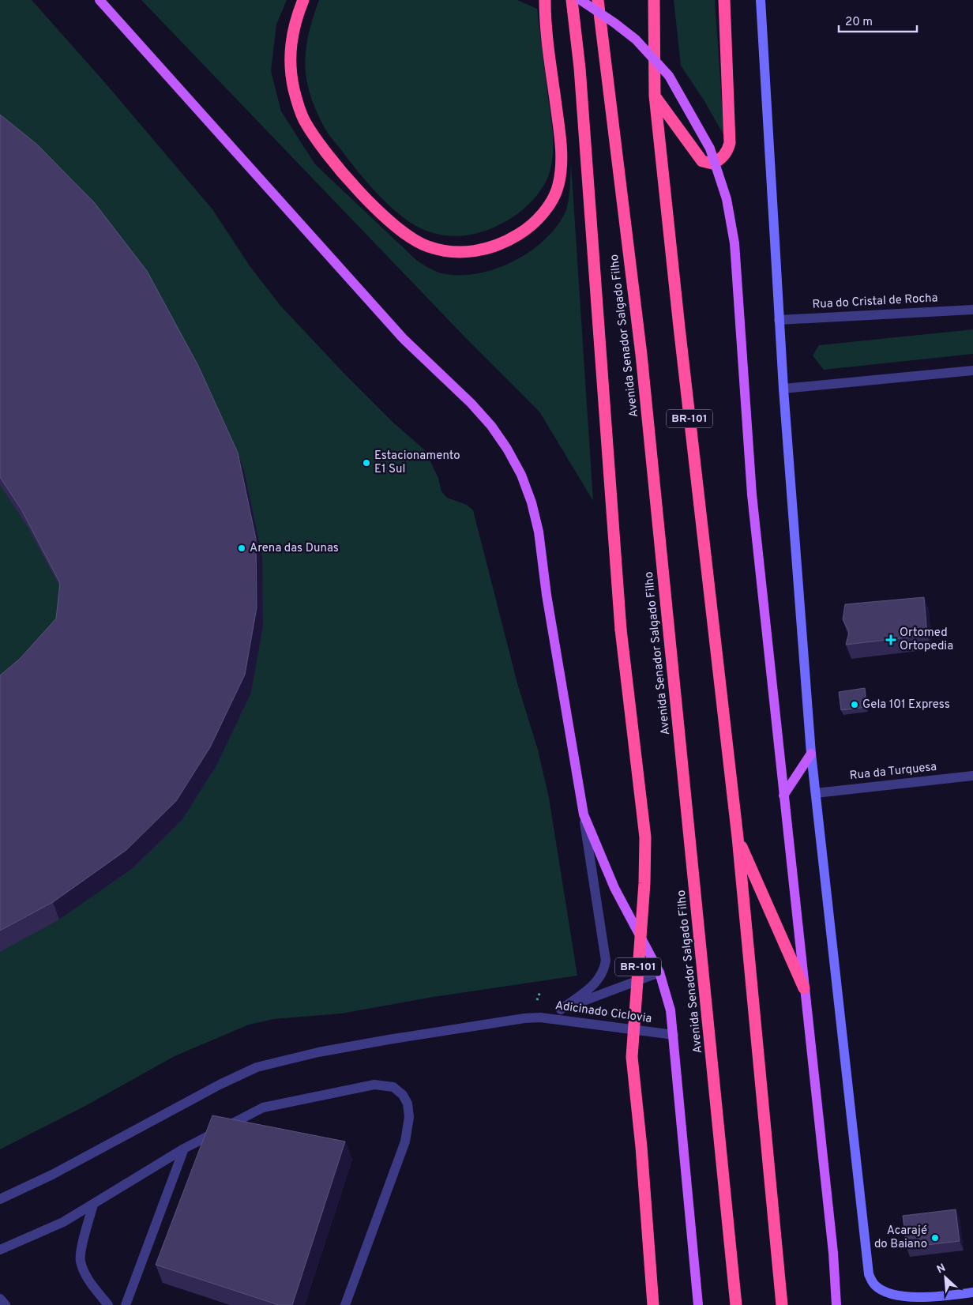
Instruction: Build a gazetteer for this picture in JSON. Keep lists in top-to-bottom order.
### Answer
{
  "streets": {
    "highway": ["Avenida Senador Salgado Filho", "BR-101"],
    "street": ["Rua do Cristal de Rocha", "Rua da Turquesa", "Adicinado Ciclovia"]
  },
  "places": {
    "other": [
      "Estacionamento E1 Sul",
      "Arena das Dunas",
      "Gela 101 Express",
      "Acarajé do Baiano"
    ],
    "health": ["Ortomed Ortopedia"]
  },
  "scale_bar": "20 m",
  "north": "top left"
}
